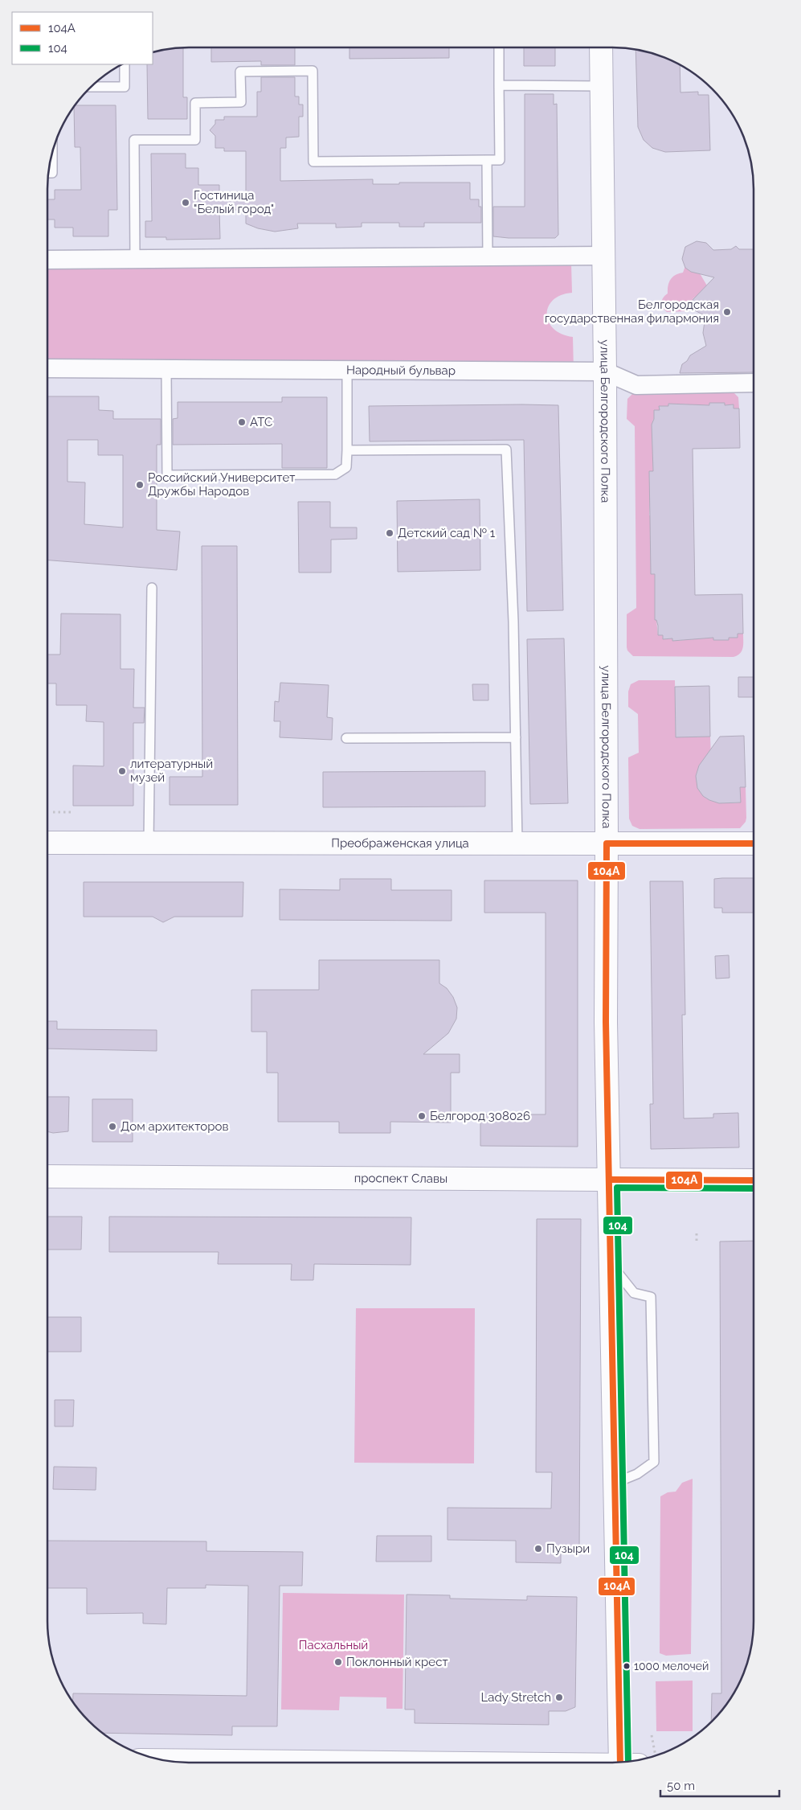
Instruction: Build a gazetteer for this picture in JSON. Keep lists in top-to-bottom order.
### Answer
{
  "streets": {
    "main road": ["улица Белгородского Полка", "Преображенская улица", "проспект Славы"],
    "street": ["Народный бульвар"]
  },
  "crossings": [
    ["Народный бульвар", "улица Белгородского Полка"],
    ["улица Белгородского Полка", "Преображенская улица"],
    ["улица Белгородского Полка", "проспект Славы"]
  ],
  "parks": ["Пасхальный"],
  "places": [
    "Гостиница \"Белый город\"",
    "Белгородская государственная филармония",
    "АТС",
    "Российский Университет Дружбы Народов",
    "Детский сад № 1",
    "литературный музей",
    "Белгород 308026",
    "Дом архитекторов",
    "Пузыри",
    "Поклонный крест",
    "1000 мелочей",
    "Lady Stretch"
  ],
  "lines": ["transit line 104А", "transit line 104"],
  "legend": ["104А", "104"],
  "scale_bar": "50 m"
}
